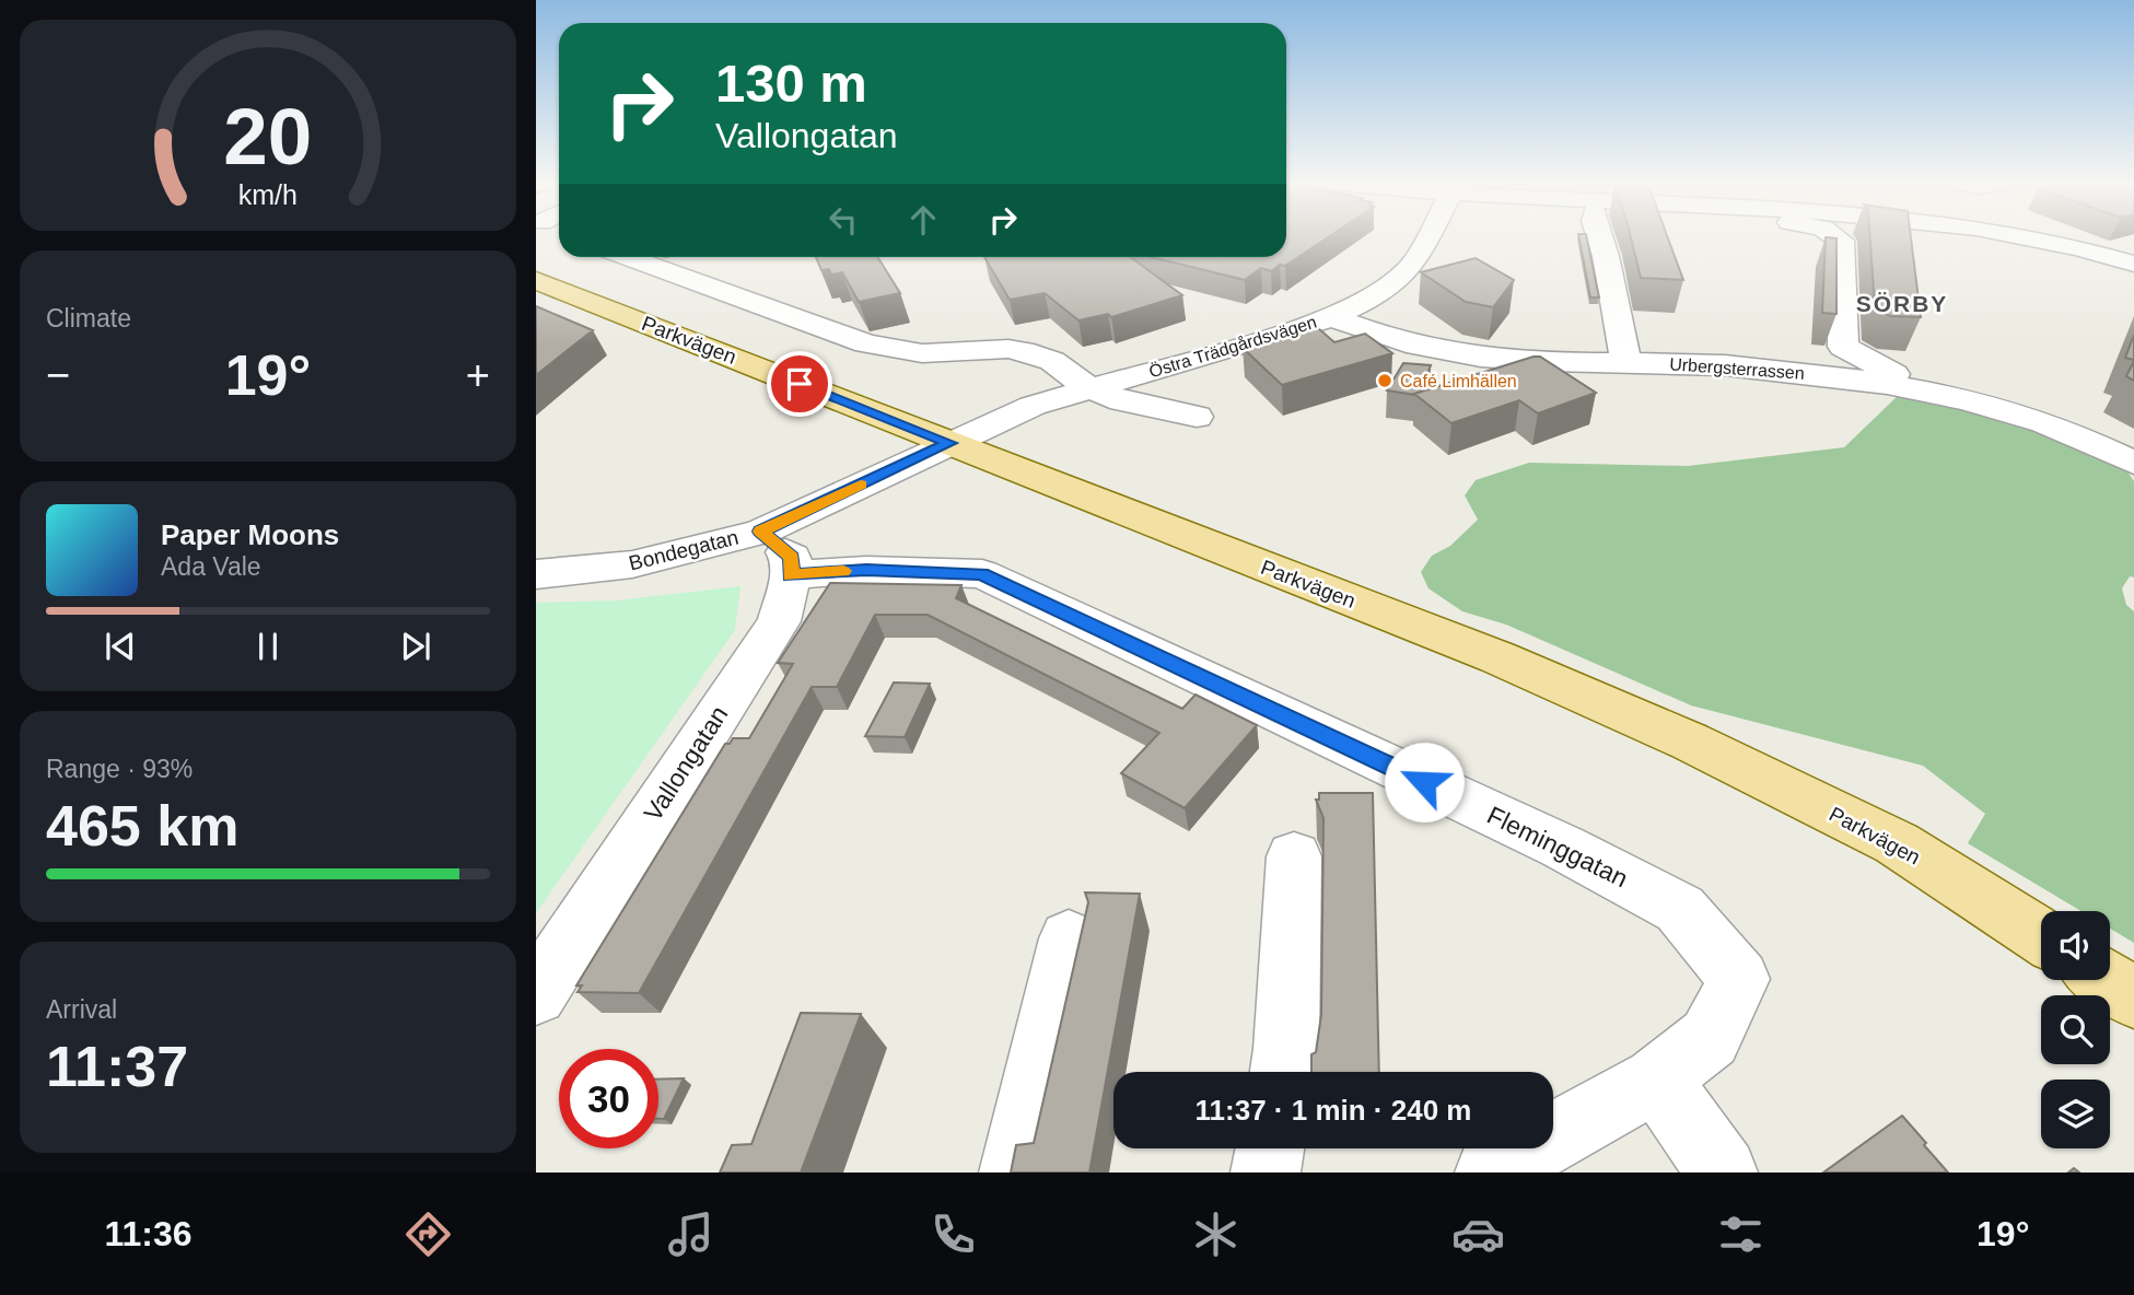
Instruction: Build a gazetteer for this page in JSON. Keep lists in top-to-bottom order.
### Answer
{
  "streets": {
    "main road": ["Parkvägen"],
    "street": [
      "Östra Trädgårdsvägen",
      "Urbergsterrassen",
      "Bondegatan",
      "Vallongatan",
      "Fleminggatan"
    ]
  },
  "crossings": [
    ["Parkvägen", "Östra Trädgårdsvägen"],
    ["Parkvägen", "Bondegatan"],
    ["Östra Trädgårdsvägen", "Urbergsterrassen"],
    ["Östra Trädgårdsvägen", "Bondegatan"],
    ["Vallongatan", "Fleminggatan"]
  ],
  "districts": ["SÖRBY"],
  "places": ["Café Limhällen"],
  "page": {
    "turn": ["130 m", "Vallongatan"],
    "tile": [
      "Climate",
      ["Range · 93%", "465 km"],
      ["Arrival", "11:37"]
    ],
    "heat": ["−", "19°", "+"],
    "song": ["Paper Moons", "Ada Vale"],
    "limit": "30",
    "trip": "11:37 · 1 min · 240 m",
    "tabs": ["11:36", "19°"],
    "gauge": ["20", "km/h"]
  }
}
